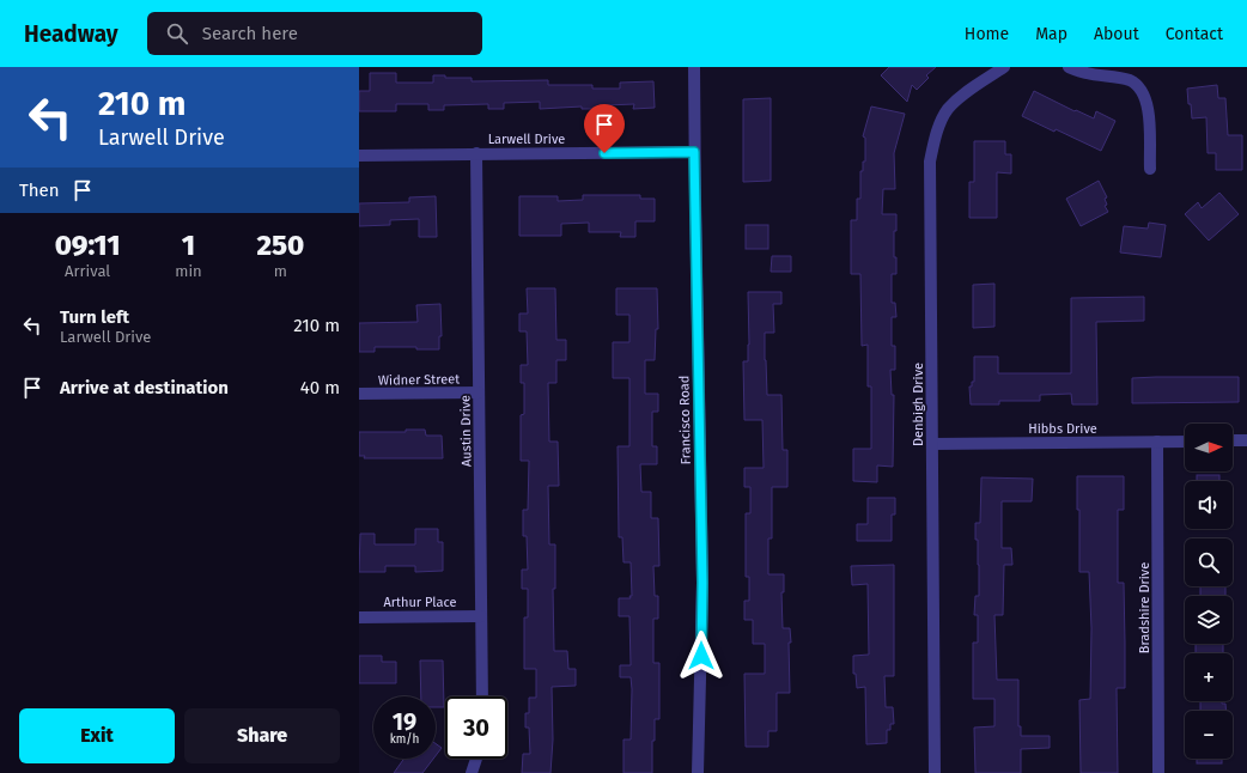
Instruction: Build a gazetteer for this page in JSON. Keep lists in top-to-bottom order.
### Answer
{
  "streets": {
    "street": [
      "Larwell Drive",
      "Widner Street",
      "Denbigh Drive",
      "Francisco Road",
      "Hibbs Drive",
      "Austin Drive",
      "Arthur Place",
      "Bradshire Drive"
    ]
  },
  "crossings": [
    ["Larwell Drive", "Francisco Road"],
    ["Larwell Drive", "Austin Drive"],
    ["Widner Street", "Austin Drive"],
    ["Denbigh Drive", "Hibbs Drive"],
    ["Hibbs Drive", "Bradshire Drive"],
    ["Austin Drive", "Arthur Place"]
  ],
  "north": "right",
  "page": {
    "header": "Headway",
    "search": "Search here",
    "nav": [
      "Home",
      "Map",
      "About",
      "Contact"
    ],
    "turn": ["210 m", "Larwell Drive"],
    "then": "Then",
    "eta": [
      "09:11",
      "Arrival",
      "1",
      "min",
      "250",
      "m"
    ],
    "list": [
      {
        "name": "Turn left",
        "note": "Larwell Drive",
        "value": "210 m"
      },
      {
        "name": "Arrive at destination",
        "value": "40 m"
      }
    ],
    "map_buttons": ["+", "−"],
    "speed": "19 km/h",
    "limit": "30",
    "buttons": ["Exit", "Share"]
  }
}
